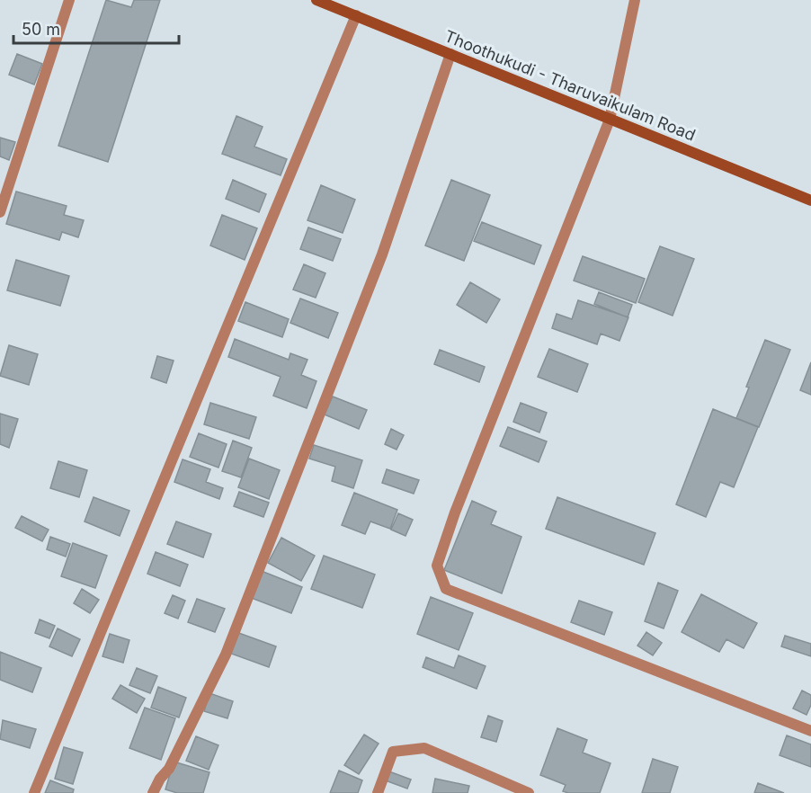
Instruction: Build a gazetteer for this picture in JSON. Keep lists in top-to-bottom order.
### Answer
{
  "streets": {
    "main road": ["Thoothukudi - Tharuvaikulam Road"]
  },
  "scale_bar": "50 m"
}
